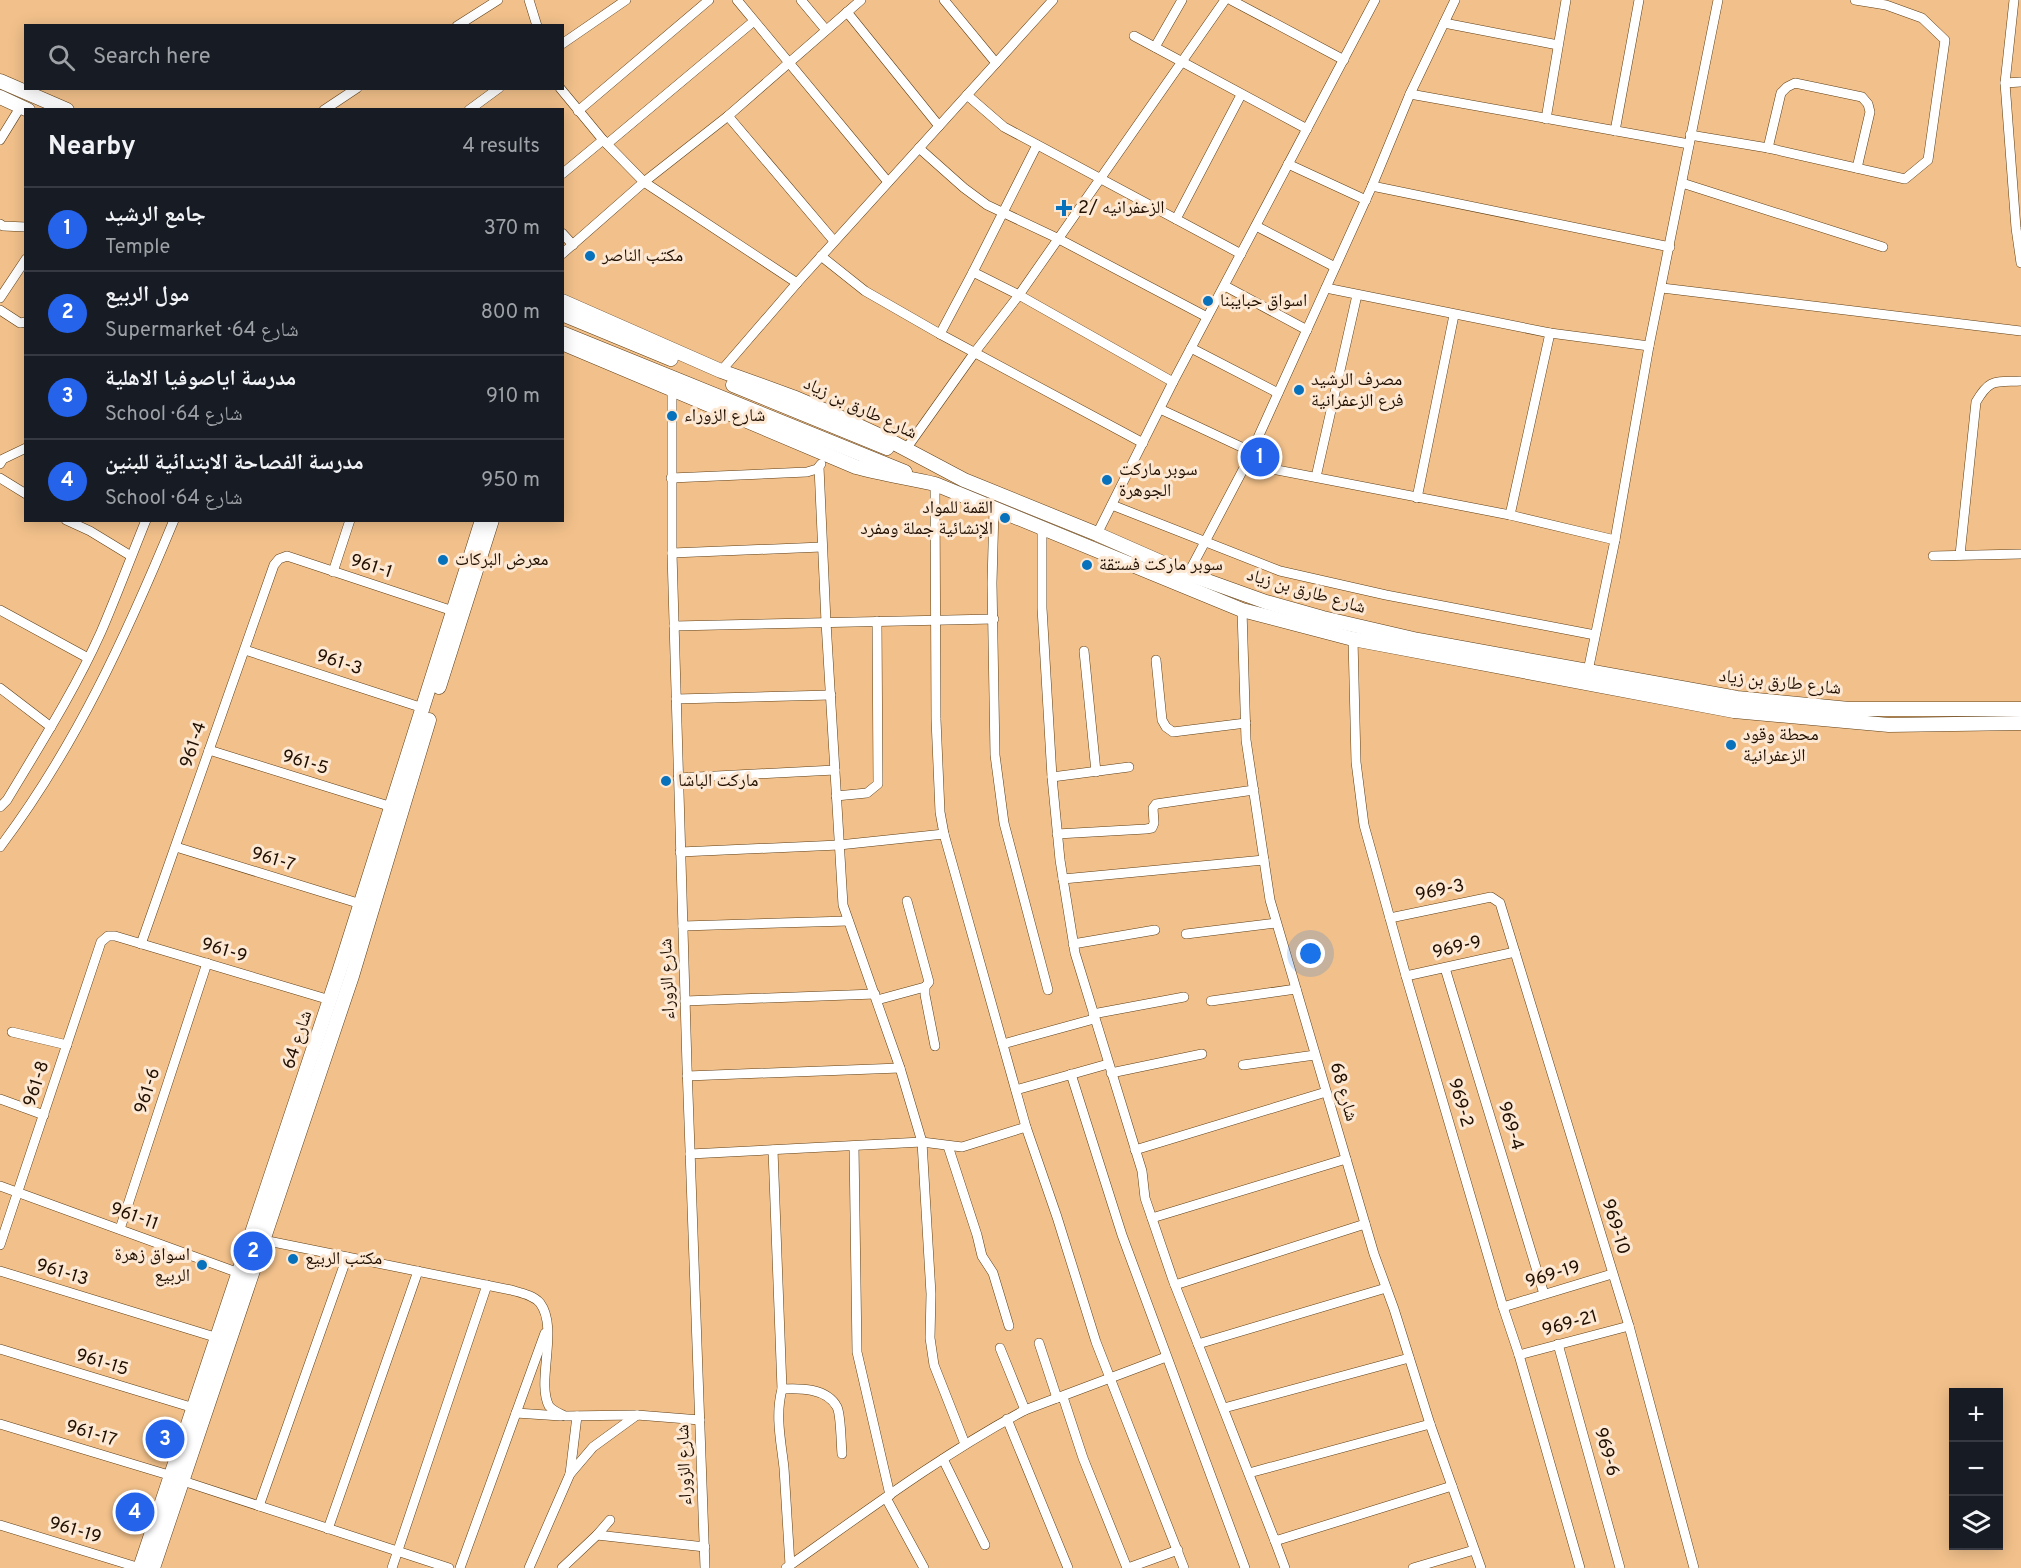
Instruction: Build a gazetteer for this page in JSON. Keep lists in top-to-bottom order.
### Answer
{
  "streets": {
    "main road": ["شارع طارق بن زياد", "شارع 64"],
    "street": [
      "961-1",
      "961-3",
      "961-4",
      "961-5",
      "961-7",
      "969-3",
      "969-9",
      "961-9",
      "شارع الزوراء",
      "961-8",
      "961-6",
      "شارع 68",
      "969-2",
      "969-4",
      "961-11",
      "969-10",
      "961-13",
      "969-19",
      "969-21",
      "961-15",
      "961-17",
      "969-6",
      "961-19"
    ]
  },
  "crossings": [
    ["شارع طارق بن زياد", "شارع الزوراء"],
    ["شارع طارق بن زياد", "شارع 68"],
    ["شارع طارق بن زياد", "969-2"],
    ["961-1", "961-4"],
    ["961-1", "شارع 64"],
    ["961-3", "961-4"],
    ["961-3", "شارع 64"],
    ["961-4", "961-5"],
    ["961-4", "961-7"],
    ["961-4", "961-9"],
    ["961-5", "شارع 64"],
    ["961-7", "شارع 64"],
    ["969-3", "969-2"],
    ["969-3", "969-10"],
    ["969-9", "969-2"],
    ["969-9", "969-4"],
    ["969-9", "969-10"],
    ["961-9", "شارع 64"],
    ["961-9", "961-8"],
    ["961-9", "961-6"],
    ["شارع 64", "961-11"],
    ["شارع 64", "961-13"],
    ["شارع 64", "961-15"],
    ["شارع 64", "961-17"],
    ["شارع 64", "961-19"],
    ["961-8", "961-11"],
    ["961-6", "961-11"],
    ["969-2", "969-19"],
    ["969-2", "969-21"],
    ["969-4", "969-19"],
    ["969-10", "969-19"],
    ["969-10", "969-21"],
    ["969-21", "969-6"]
  ],
  "places": {
    "health": ["الزعفرانيه /2"],
    "other": [
      "مكتب الناصر",
      "اسواق حبايبنا",
      "مصرف الرشيد فرع الزعفرانية",
      "شارع الزوراء",
      "سوبر ماركت الجوهرة",
      "القمة للمواد الإنشائية جملة ومفرد",
      "معرض البركات",
      "سوبر ماركت فستقة",
      "محطة وقود الزعفرانية",
      "ماركت الباشا",
      "مكتب الربيع",
      "اسواق زهرة الربيع"
    ]
  },
  "page": {
    "search": "Search here",
    "heading": ["Nearby", "4 results"],
    "list": [
      {
        "mark": "1",
        "name": "جامع الرشيد",
        "note": "Temple",
        "value": "370 m"
      },
      {
        "mark": "2",
        "name": "مول الربيع",
        "note": "Supermarket · شارع 64",
        "value": "800 m"
      },
      {
        "mark": "3",
        "name": "مدرسة اياصوفيا الاهلية",
        "note": "School · شارع 64",
        "value": "910 m"
      },
      {
        "mark": "4",
        "name": "مدرسة الفصاحة الابتدائية للبنين",
        "note": "School · شارع 64",
        "value": "950 m"
      }
    ],
    "pins": [
      "1",
      "2",
      "3",
      "4"
    ],
    "map_buttons": ["+", "−"]
  }
}
